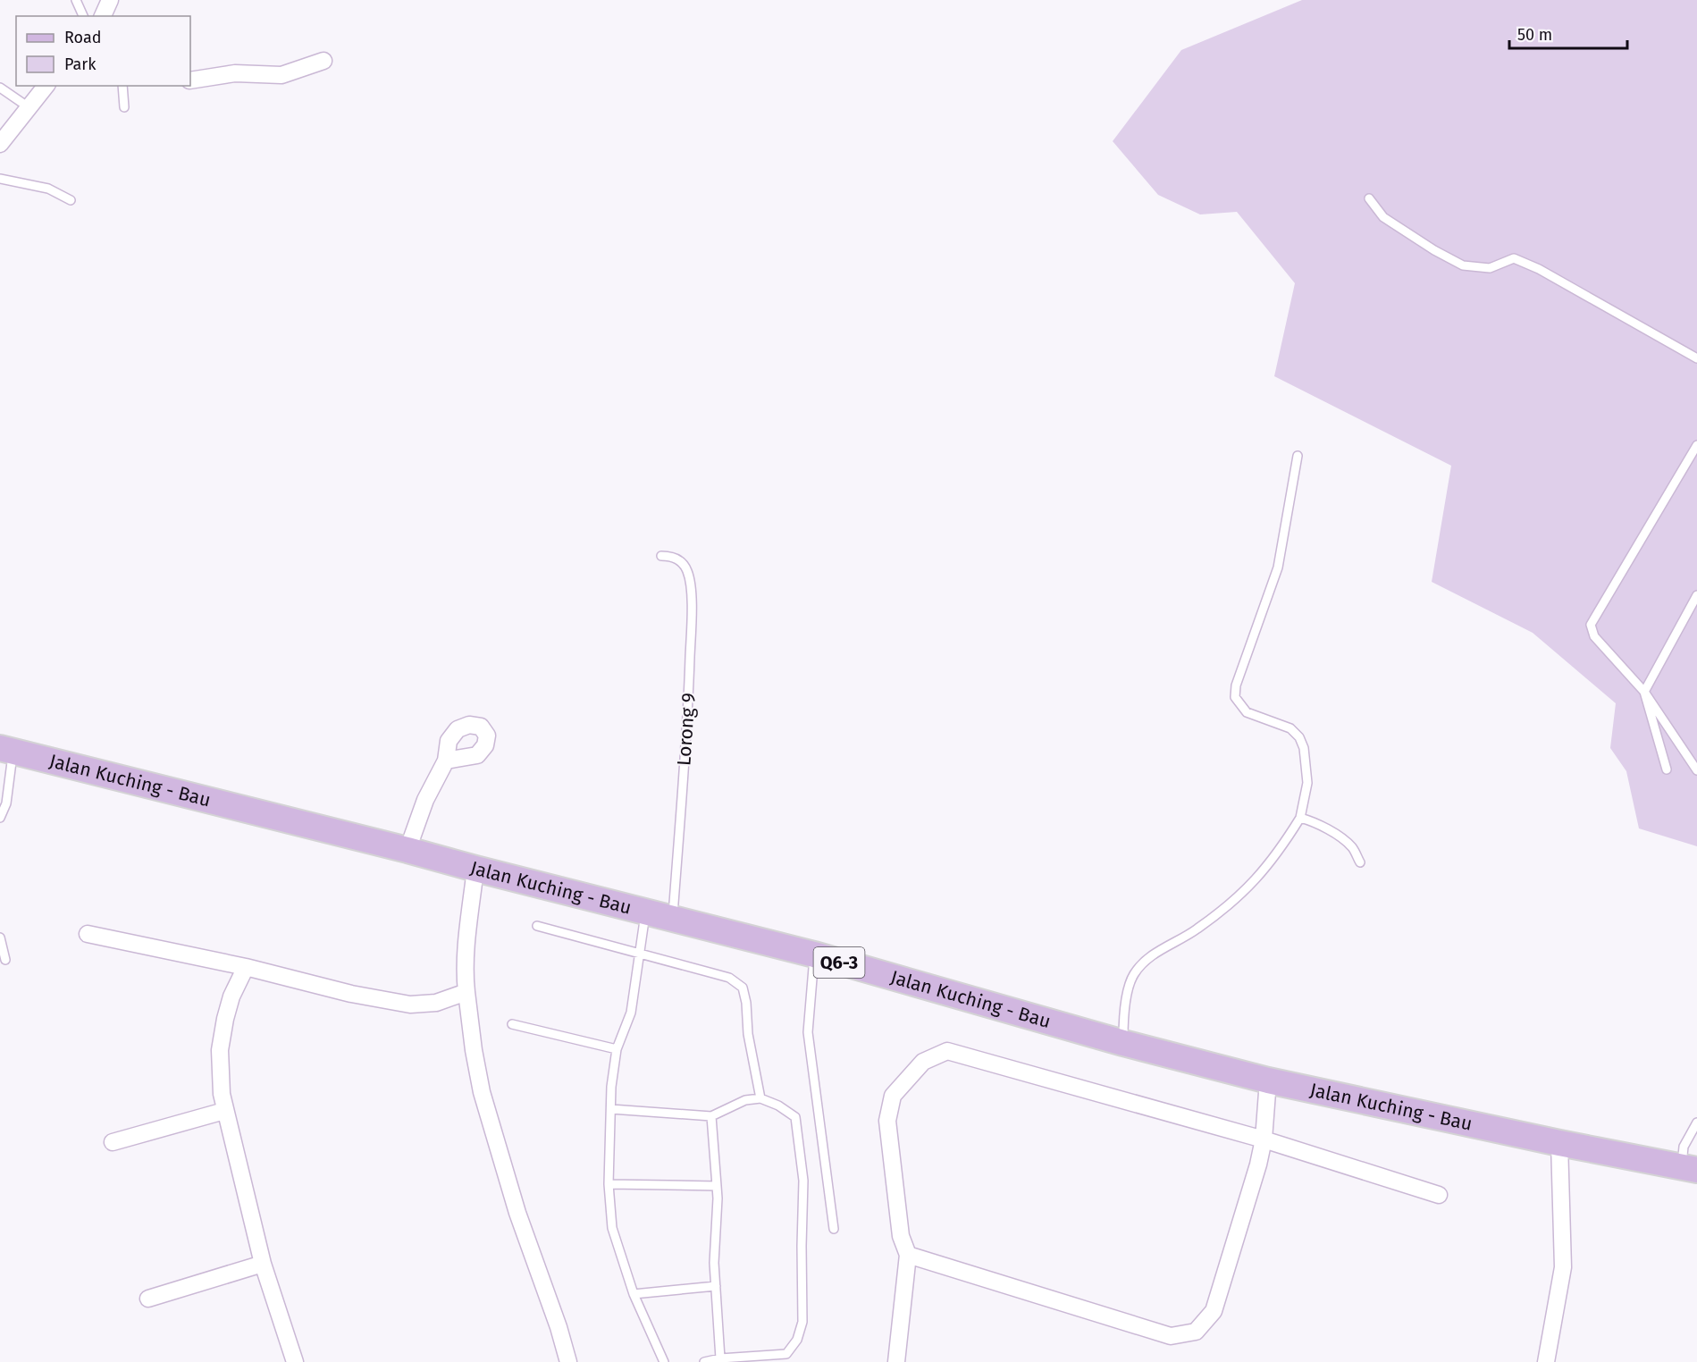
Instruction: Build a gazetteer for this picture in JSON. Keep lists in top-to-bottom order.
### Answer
{
  "streets": {
    "main road": ["Jalan Kuching - Bau", "Q6-3"],
    "lane": ["Lorong 9"]
  },
  "crossings": [
    ["Lorong 9", "Jalan Kuching - Bau"]
  ],
  "legend": ["Road", "Park"],
  "scale_bar": "50 m"
}
